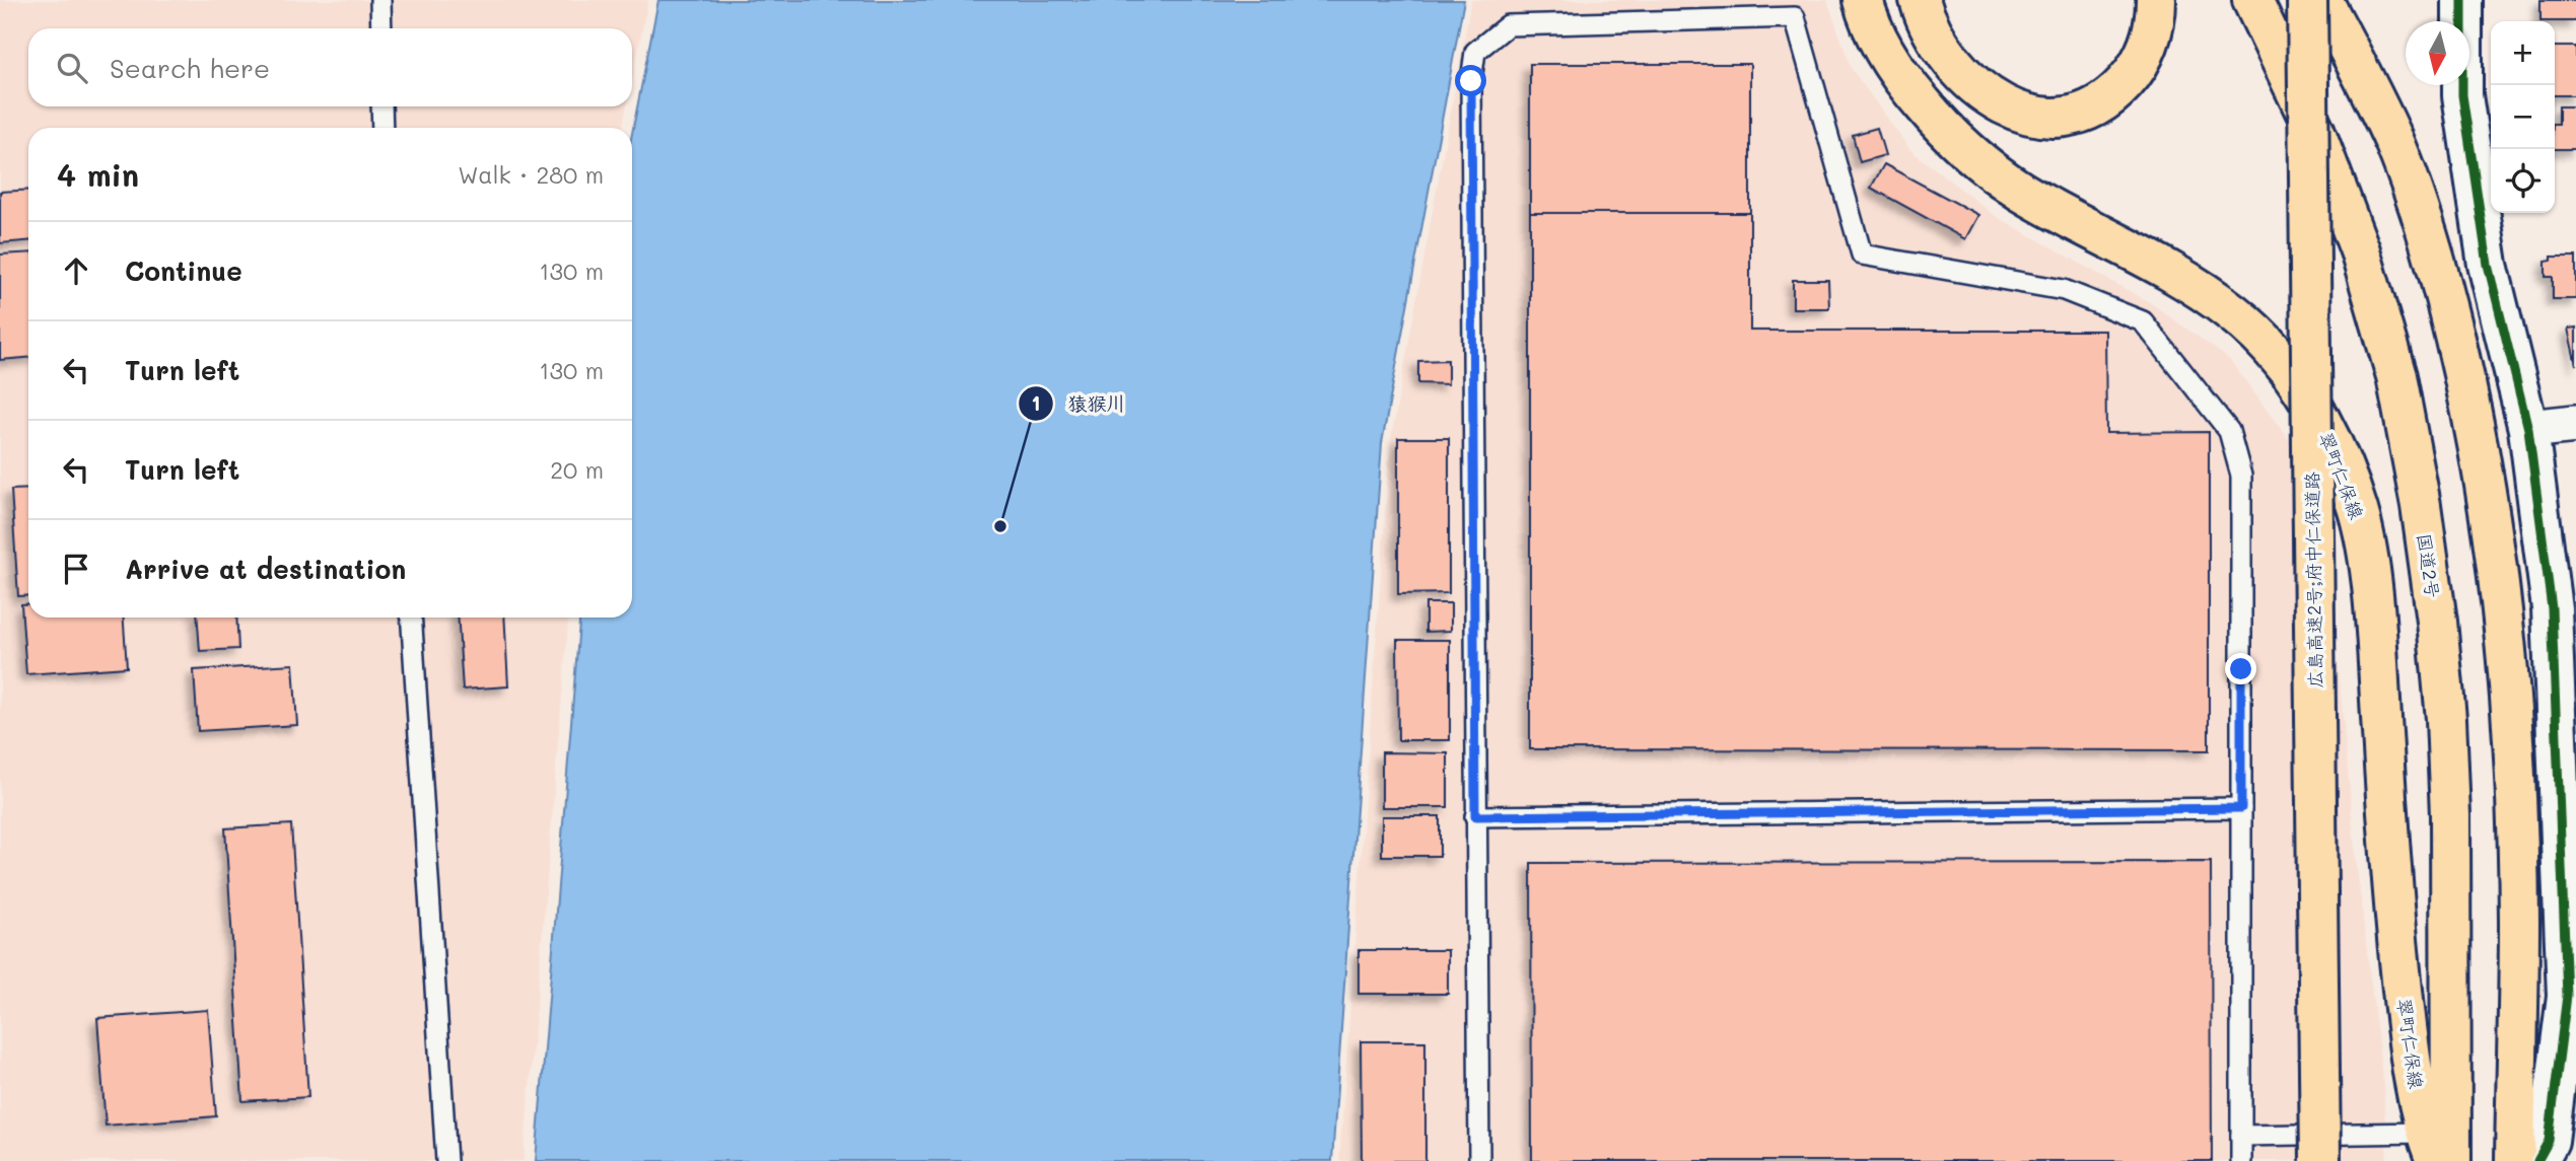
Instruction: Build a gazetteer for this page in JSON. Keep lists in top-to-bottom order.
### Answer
{
  "streets": {
    "main road": ["翠町仁保線", "国道2号", "広島高速2号;府中仁保道路"]
  },
  "places": ["猿猴川"],
  "north": "bottom",
  "page": {
    "map_buttons": ["+", "−"],
    "search": "Search here",
    "heading": ["4 min", "Walk · 280 m"],
    "list": [
      ["Continue", "130 m"],
      ["Turn left", "130 m"],
      ["Turn left", "20 m"],
      "Arrive at destination"
    ]
  }
}
